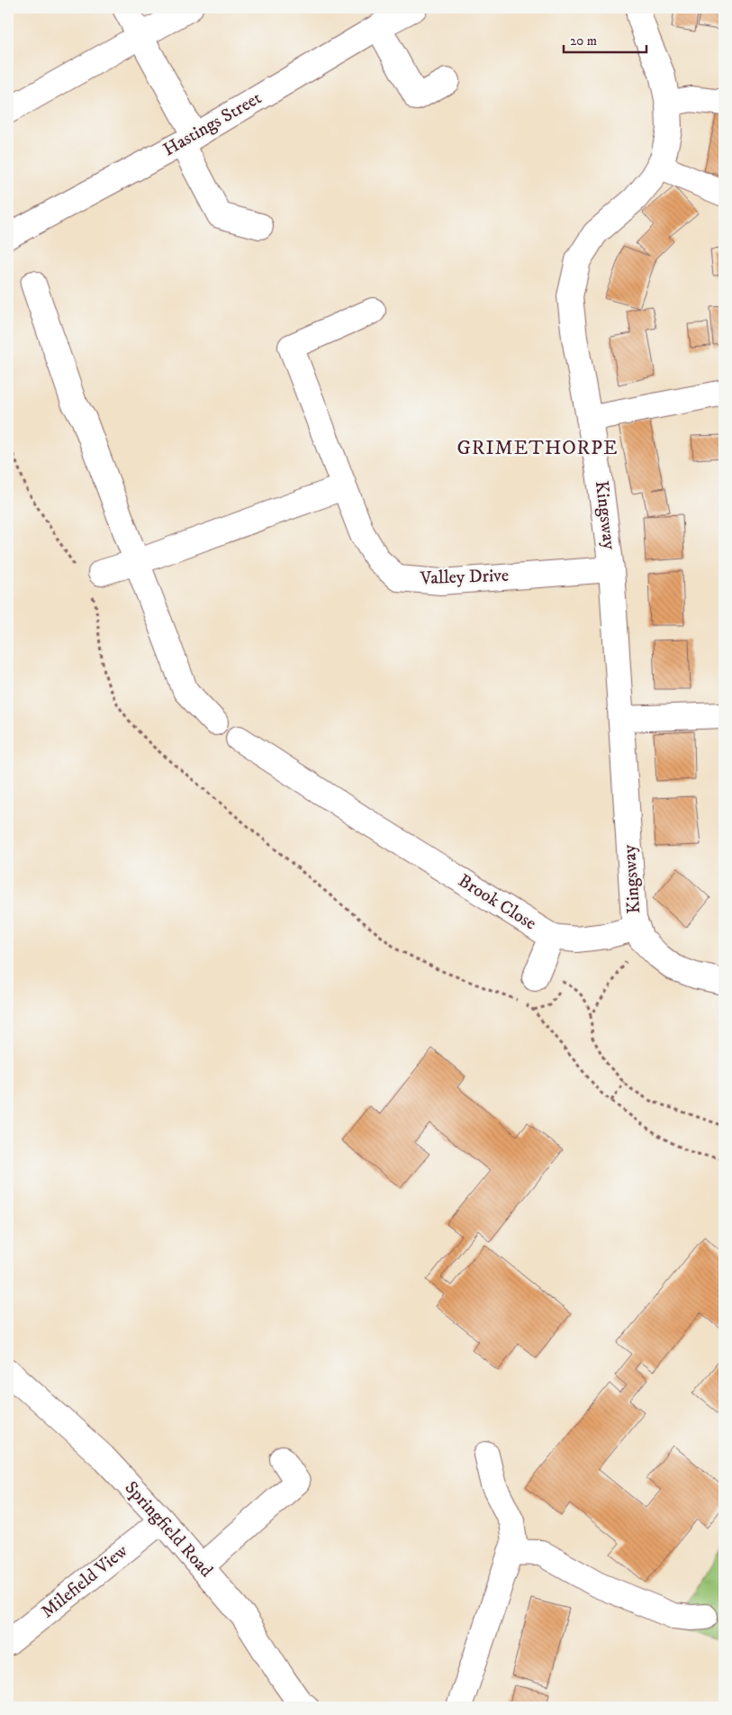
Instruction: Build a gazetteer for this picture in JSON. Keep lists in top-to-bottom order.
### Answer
{
  "streets": {
    "street": [
      "Hastings Street",
      "Kingsway",
      "Valley Drive",
      "Brook Close",
      "Springfield Road",
      "Milefield View"
    ]
  },
  "crossings": [
    ["Kingsway", "Valley Drive"],
    ["Kingsway", "Brook Close"],
    ["Springfield Road", "Milefield View"]
  ],
  "districts": ["GRIMETHORPE"],
  "scale_bar": "20 m"
}
